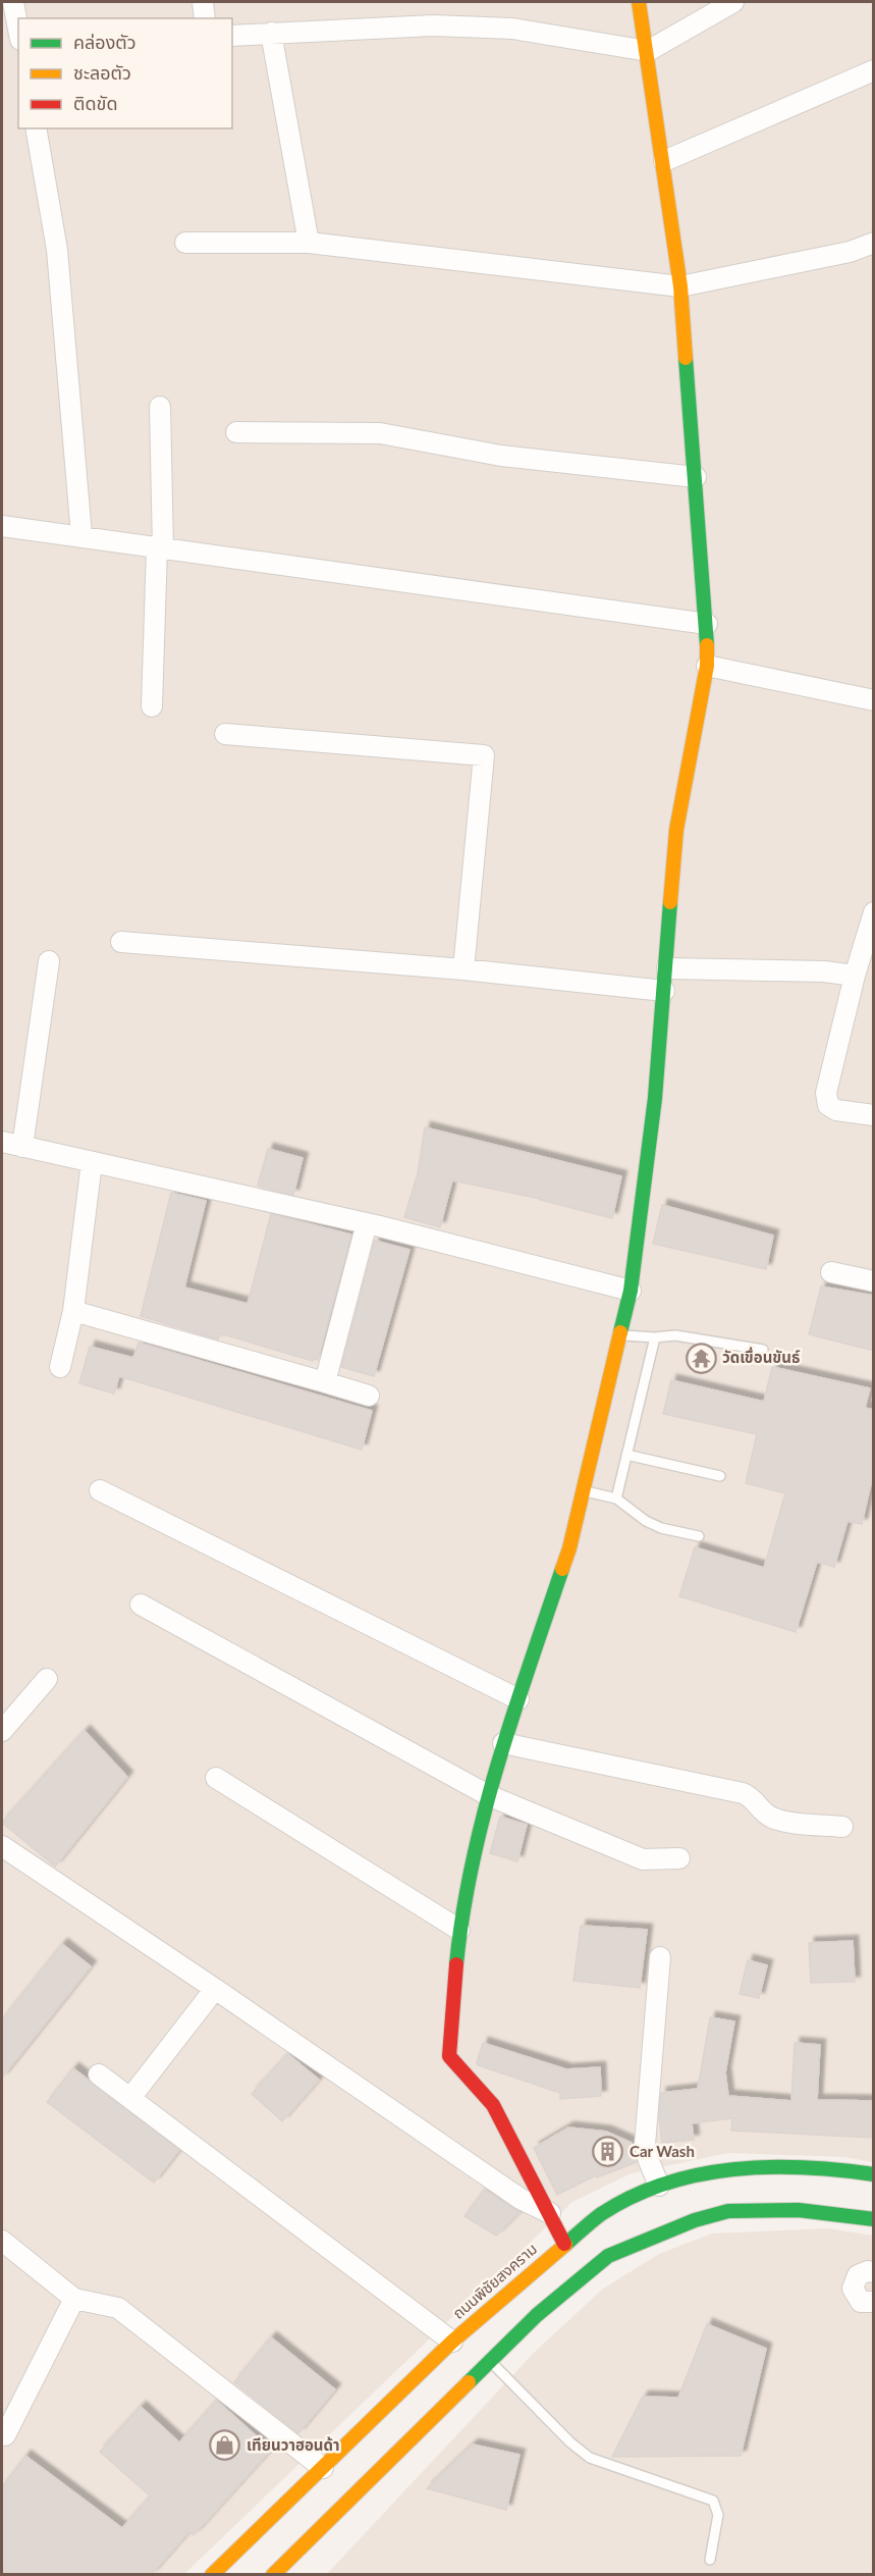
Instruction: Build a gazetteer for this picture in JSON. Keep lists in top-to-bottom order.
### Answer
{
  "streets": {
    "street": ["ถนนพิชัยสงคราม"]
  },
  "places": {
    "temple": ["วัดเขื่อนขันธ์"],
    "building": ["Car Wash"],
    "shop": ["เทียนวาฮอนด้า"]
  },
  "legend": ["คล่องตัว", "ชะลอตัว", "ติดขัด"]
}
